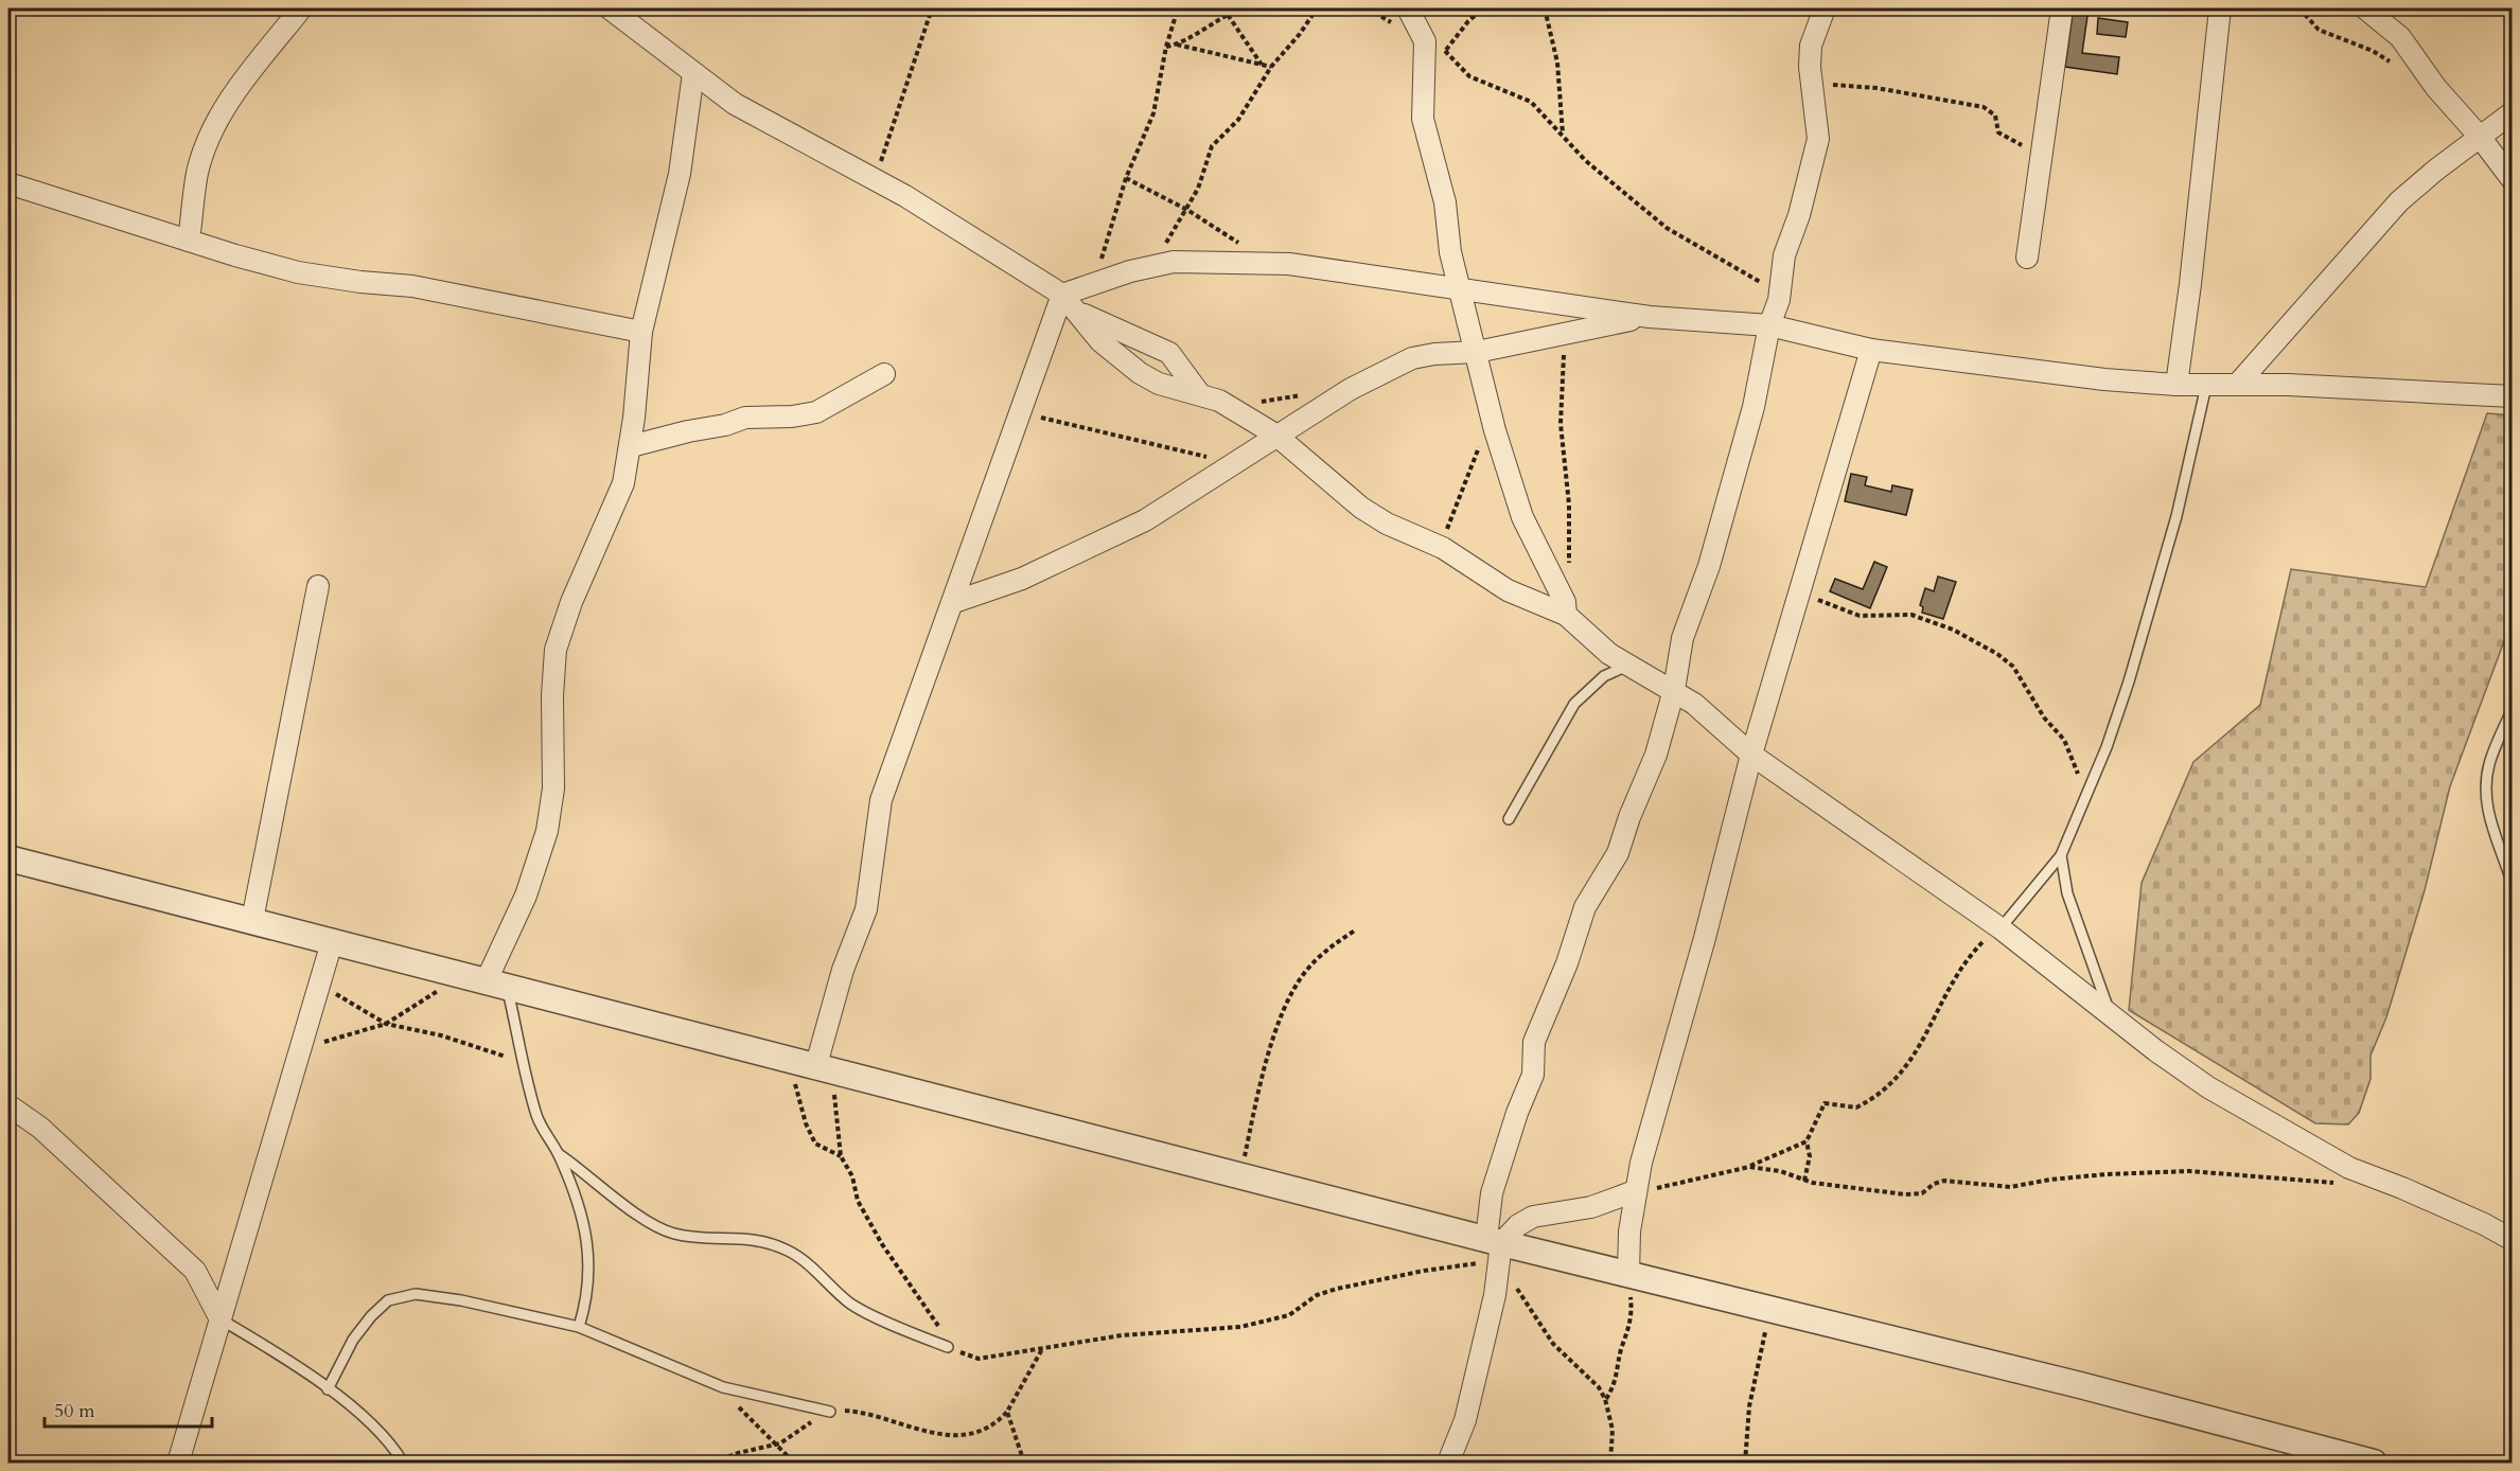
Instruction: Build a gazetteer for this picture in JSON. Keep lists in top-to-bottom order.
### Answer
{
  "scale_bar": "50 m"
}
